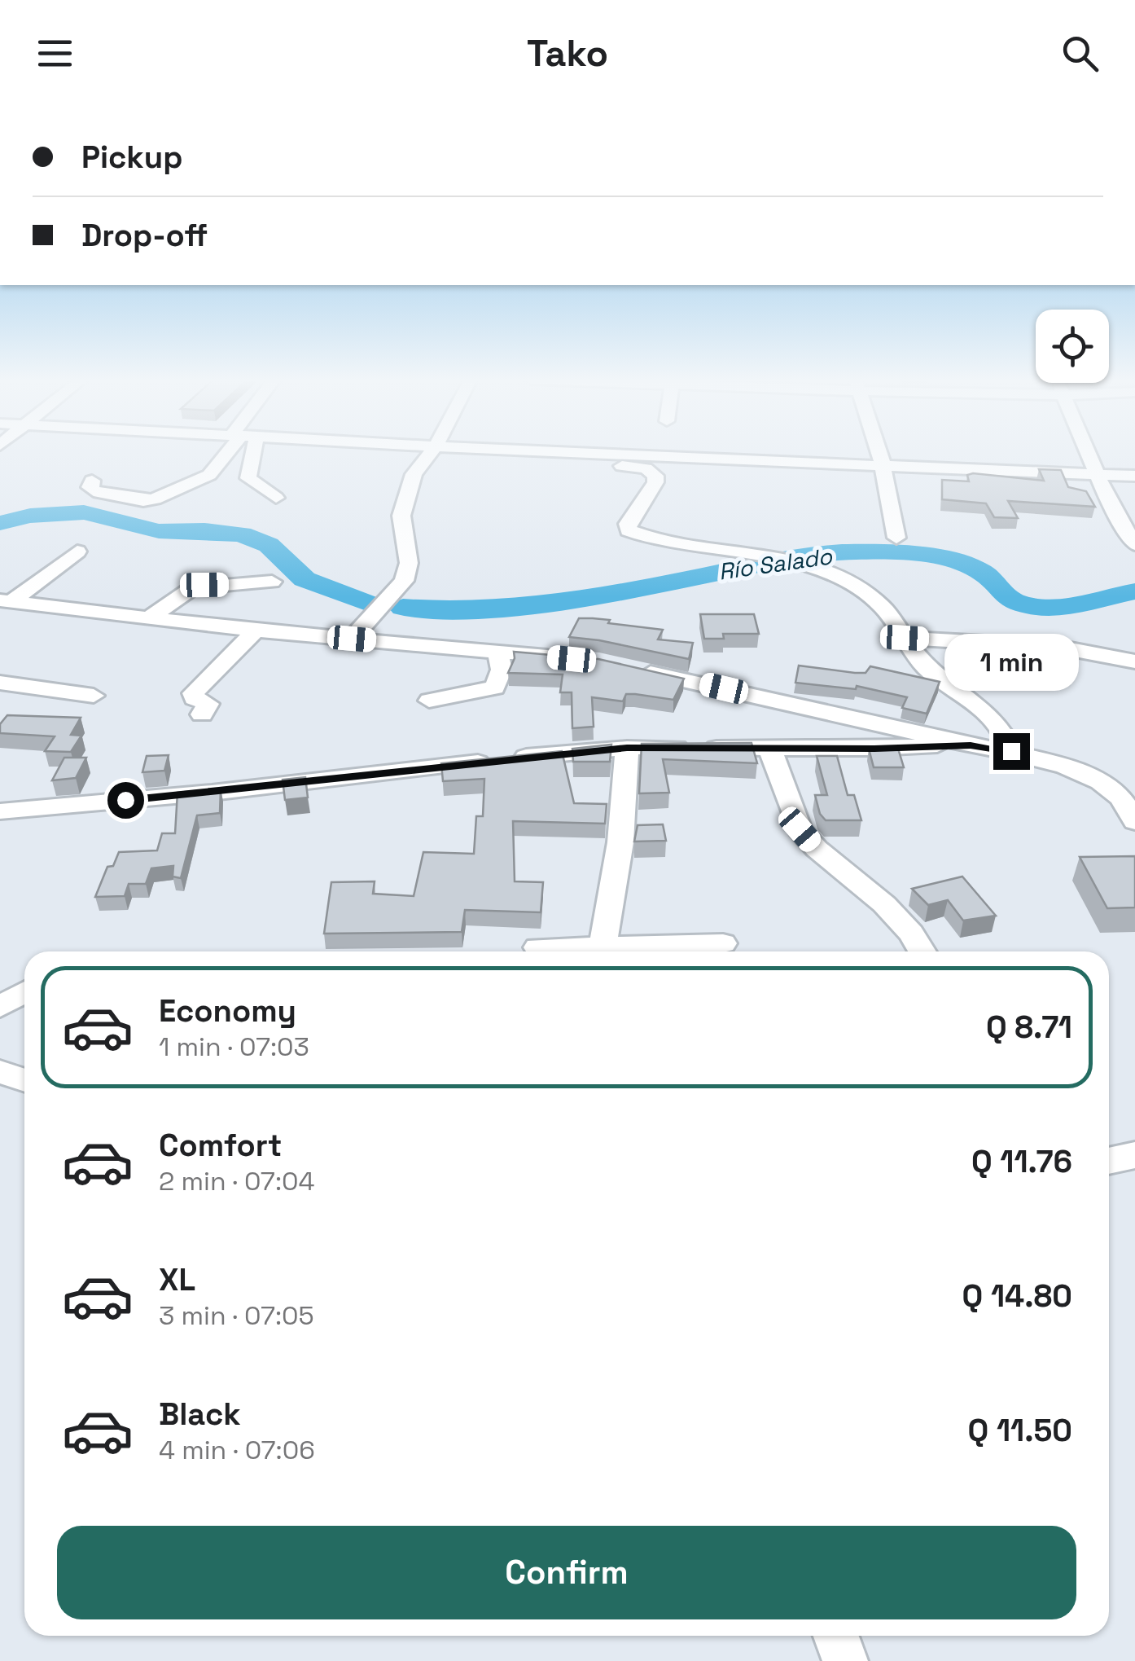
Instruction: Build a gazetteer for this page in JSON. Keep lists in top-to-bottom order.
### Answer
{
  "water": ["Río Salado"],
  "page": {
    "header": "Tako",
    "banner": ["Pickup", "Drop-off"],
    "bubble": "1 min",
    "list": [
      {
        "name": "Economy",
        "note": "1 min · 07:03",
        "value": "Q 8.71"
      },
      {
        "name": "Comfort",
        "note": "2 min · 07:04",
        "value": "Q 11.76"
      },
      {
        "name": "XL",
        "note": "3 min · 07:05",
        "value": "Q 14.80"
      },
      {
        "name": "Black",
        "note": "4 min · 07:06",
        "value": "Q 11.50"
      }
    ],
    "buttons": "Confirm"
  }
}
